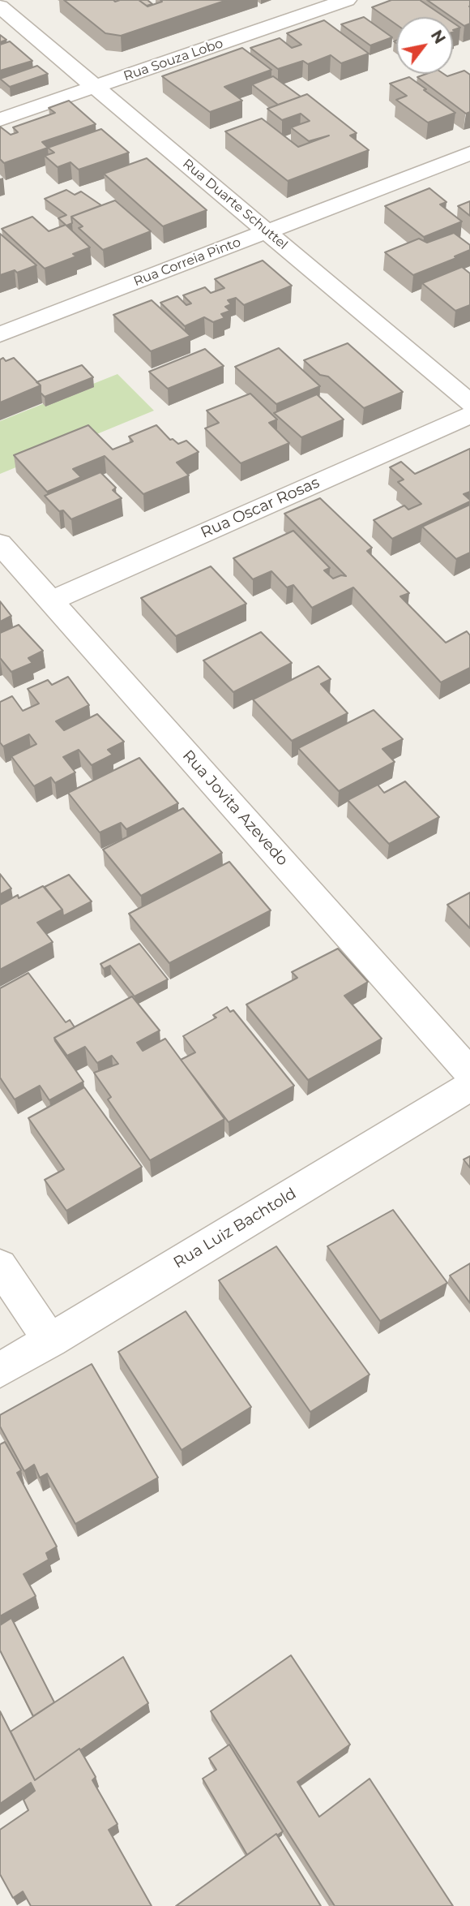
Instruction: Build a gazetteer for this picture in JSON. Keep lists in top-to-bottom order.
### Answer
{
  "streets": {
    "street": [
      "Rua Souza Lobo",
      "Rua Duarte Schuttel",
      "Rua Correia Pinto",
      "Rua Oscar Rosas",
      "Rua Jovita Azevedo",
      "Rua Luiz Bachtold"
    ]
  },
  "crossings": [
    ["Rua Souza Lobo", "Rua Duarte Schuttel"],
    ["Rua Duarte Schuttel", "Rua Correia Pinto"],
    ["Rua Oscar Rosas", "Rua Jovita Azevedo"]
  ],
  "north": "top right"
}
